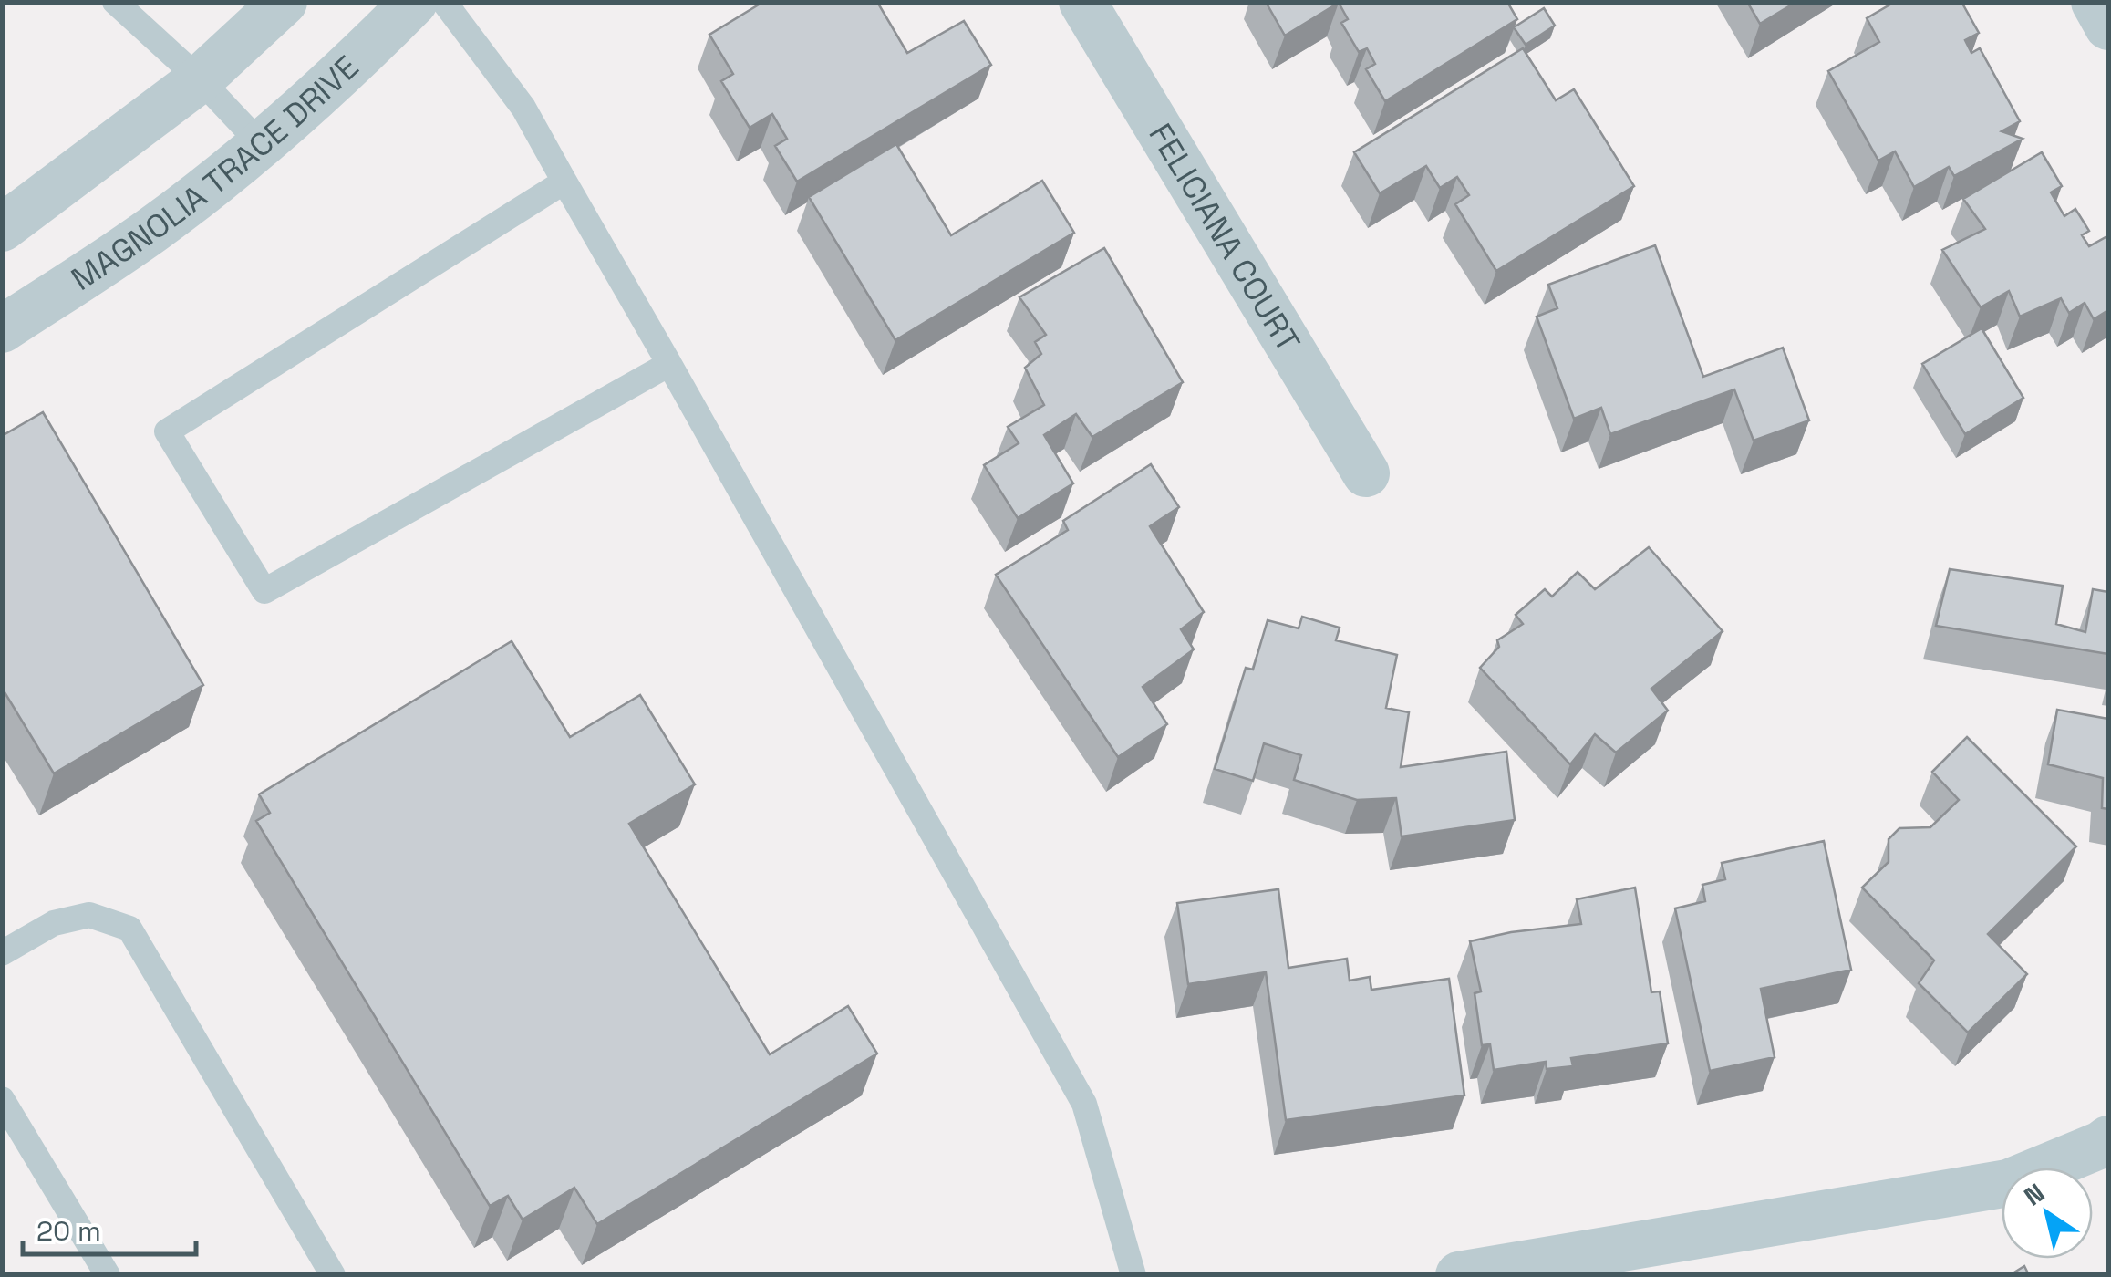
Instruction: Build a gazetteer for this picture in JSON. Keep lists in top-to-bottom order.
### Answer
{
  "streets": {
    "street": ["MAGNOLIA TRACE DRIVE", "FELICIANA COURT"]
  },
  "scale_bar": "20 m",
  "north": "top left"
}
